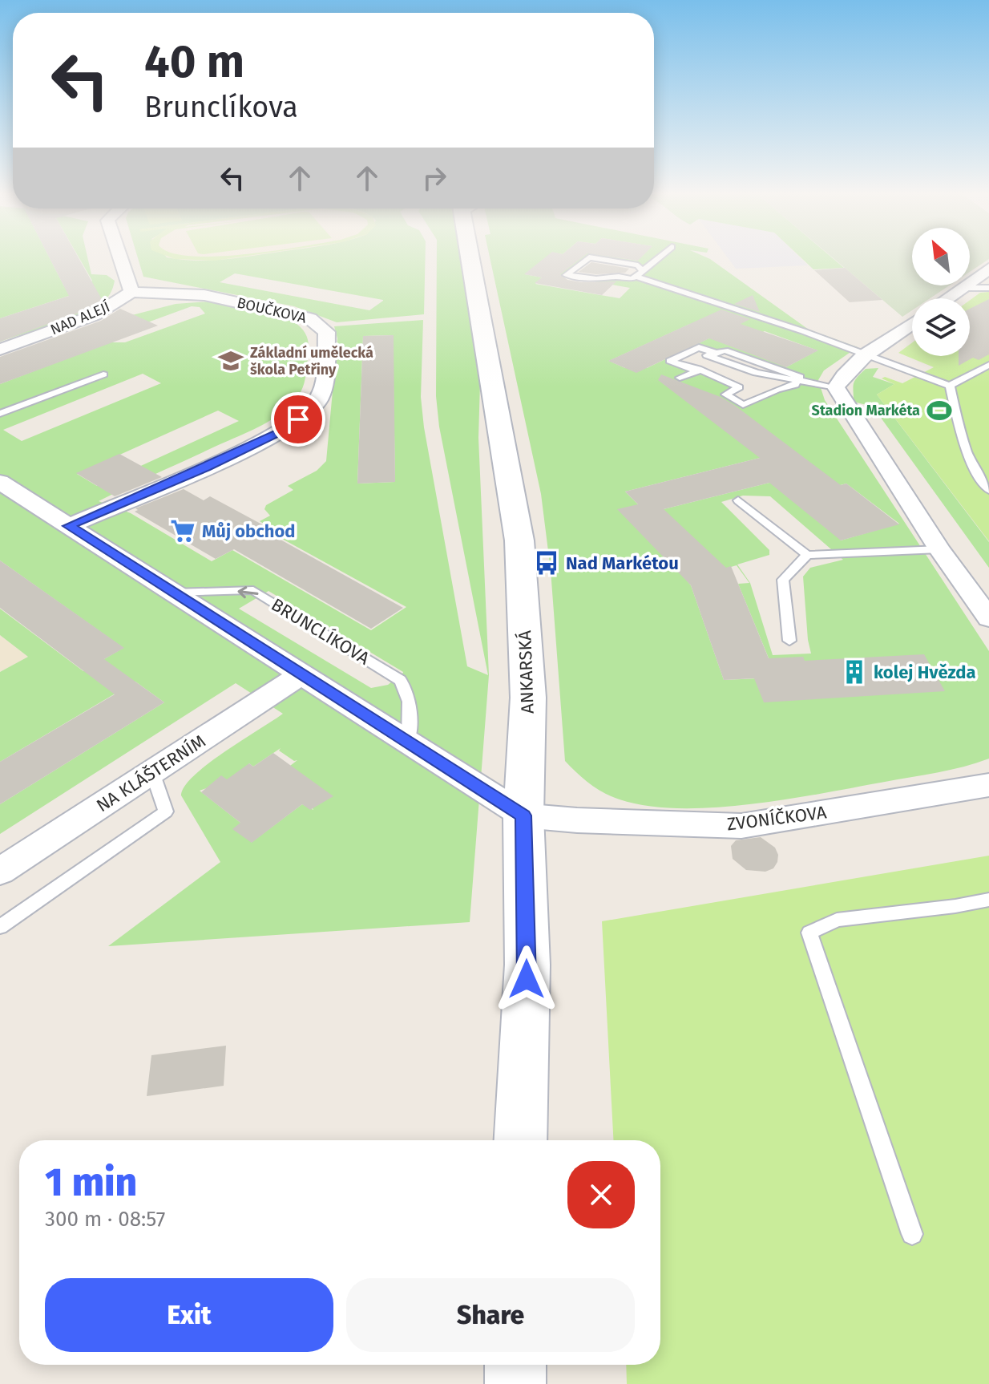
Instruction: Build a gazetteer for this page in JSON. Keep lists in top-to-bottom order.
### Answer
{
  "streets": {
    "street": [
      "BOUČKOVA",
      "NAD ALEJÍ",
      "ANKARSKÁ",
      "NA KLÁŠTERNÍM",
      "ZVONÍČKOVA"
    ],
    "lane": ["BRUNCLÍKOVA"]
  },
  "crossings": [
    ["BOUČKOVA", "NAD ALEJÍ"],
    ["ANKARSKÁ", "ZVONÍČKOVA"]
  ],
  "one_way": ["BRUNCLÍKOVA"],
  "places": {
    "school or university": ["Základní umělecká škola Petřiny"],
    "sports": ["Stadion Markéta"],
    "supermarket": ["Můj obchod"],
    "bus stop": ["Nad Markétou"],
    "building": ["kolej Hvězda"]
  },
  "north": "top left",
  "page": {
    "turn": ["40 m", "Brunclíkova"],
    "heading": ["1 min", "300 m · 08:57"],
    "buttons": ["Exit", "Share"]
  }
}
